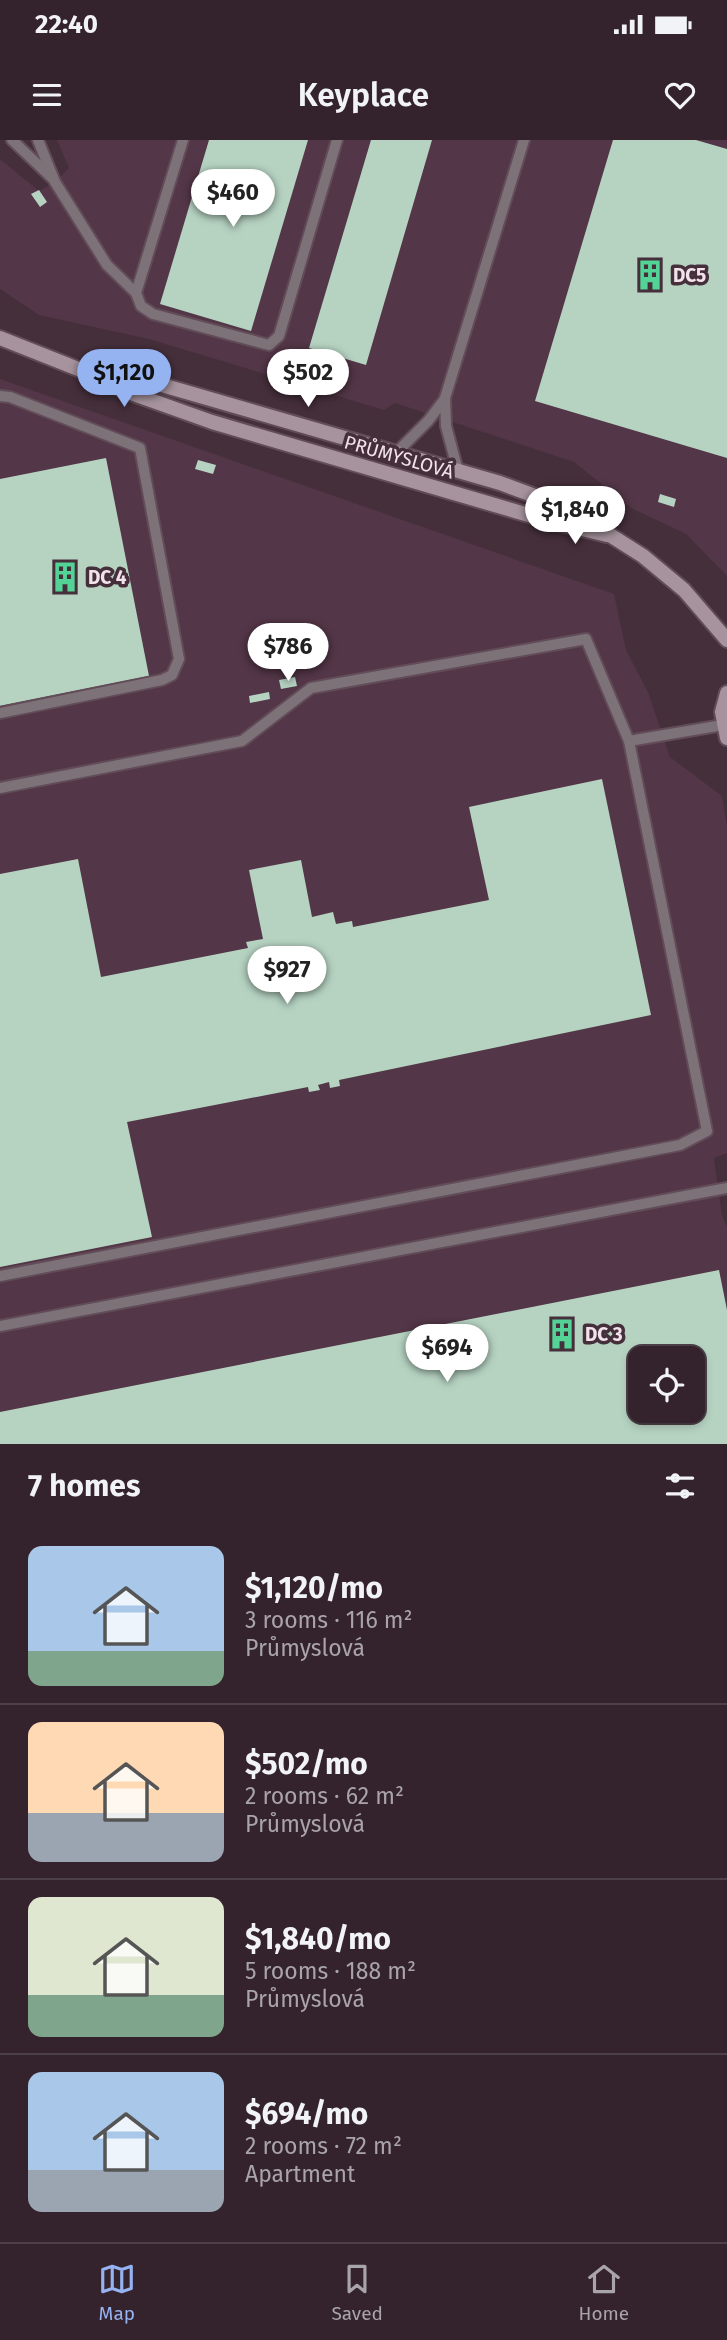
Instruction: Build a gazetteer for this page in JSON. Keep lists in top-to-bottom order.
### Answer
{
  "streets": {
    "main road": ["PRŮMYSLOVÁ"]
  },
  "places": {
    "building": ["DC5", "DC 4", "DC 3"]
  },
  "page": {
    "status": "22:40",
    "header": "Keyplace",
    "price": [
      "$460",
      "$1,120",
      "$502",
      "$1,840",
      "$786",
      "$927",
      "$694"
    ],
    "heading": "7 homes",
    "list": [
      {
        "name": "$1,120/mo",
        "note": "3 rooms · 116 m² · Průmyslová"
      },
      {
        "name": "$502/mo",
        "note": "2 rooms · 62 m² · Průmyslová"
      },
      {
        "name": "$1,840/mo",
        "note": "5 rooms · 188 m² · Průmyslová"
      },
      {
        "name": "$694/mo",
        "note": "2 rooms · 72 m² · Apartment"
      }
    ],
    "tabs": ["Map", "Saved", "Home"]
  }
}
